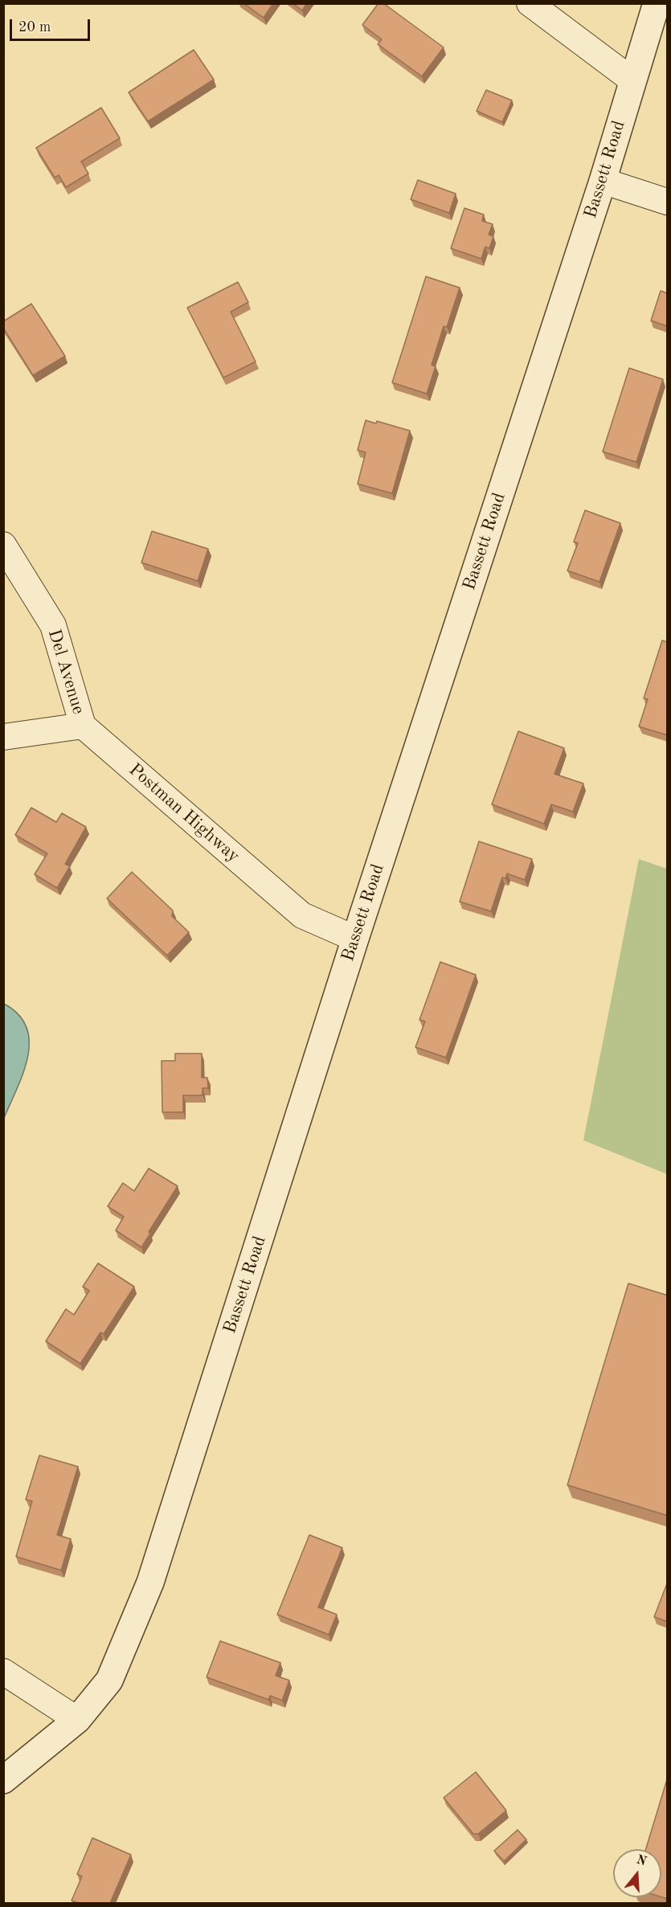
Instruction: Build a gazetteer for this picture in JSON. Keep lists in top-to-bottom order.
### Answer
{
  "streets": {
    "street": ["Bassett Road", "Del Avenue", "Postman Highway"]
  },
  "crossings": [
    ["Bassett Road", "Postman Highway"],
    ["Del Avenue", "Postman Highway"]
  ],
  "scale_bar": "20 m",
  "north": "top"
}
